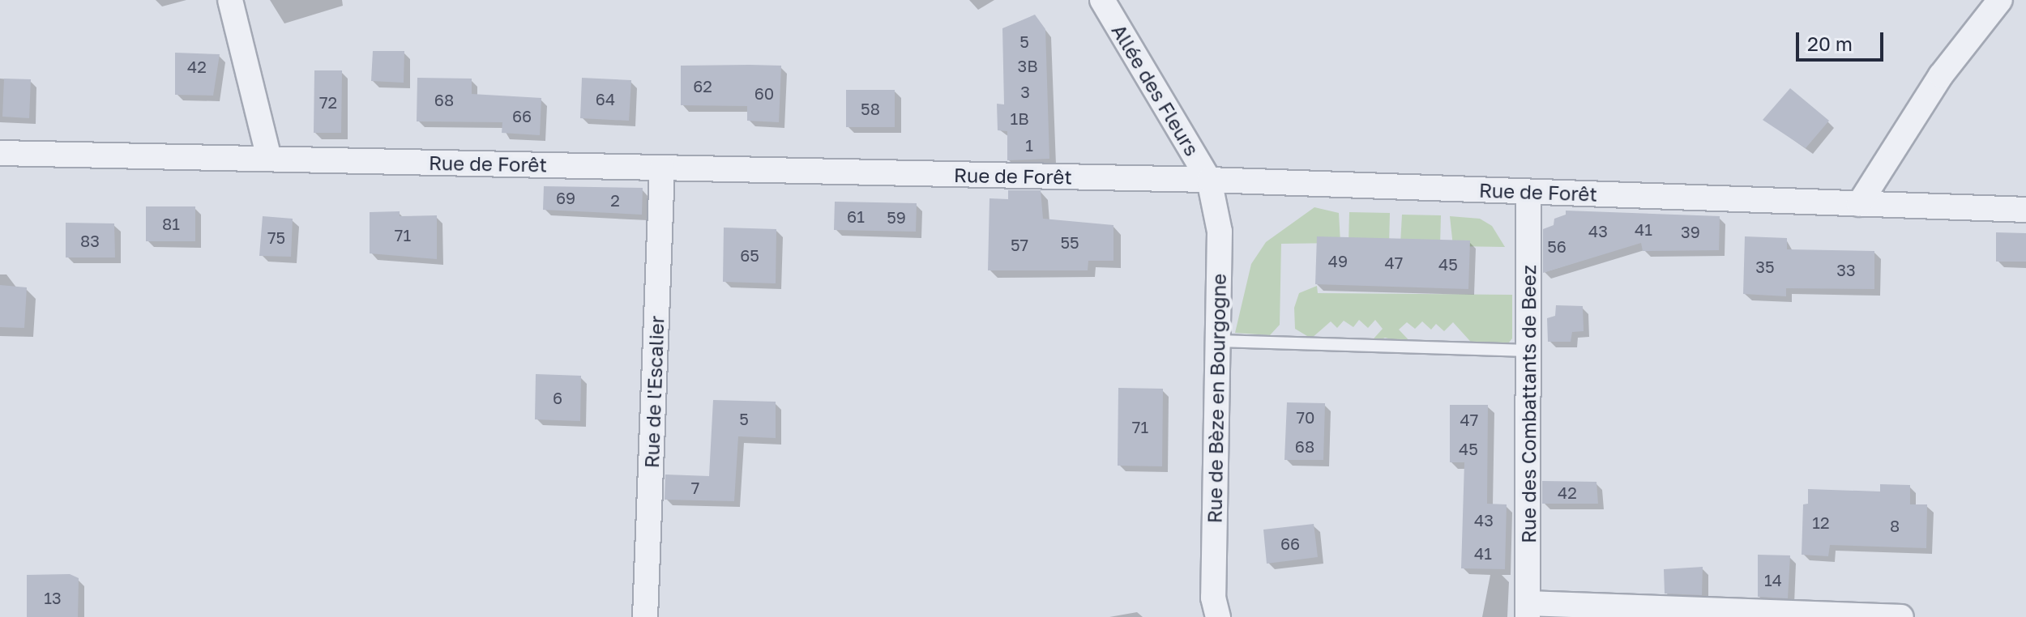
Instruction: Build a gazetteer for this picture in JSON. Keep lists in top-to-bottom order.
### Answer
{
  "streets": {
    "street": [
      "Allée des Fleurs",
      "Rue de Forêt",
      "Rue de l'Escalier",
      "Rue de Bèze en Bourgogne",
      "Rue des Combattants de Beez"
    ]
  },
  "crossings": [
    ["Allée des Fleurs", "Rue de Forêt"],
    ["Allée des Fleurs", "Rue de Bèze en Bourgogne"],
    ["Rue de Forêt", "Rue de l'Escalier"],
    ["Rue de Forêt", "Rue de Bèze en Bourgogne"],
    ["Rue de Forêt", "Rue des Combattants de Beez"]
  ],
  "house_numbers": [
    "5",
    "3B",
    "42",
    "62",
    "3",
    "60",
    "64",
    "68",
    "72",
    "58",
    "66",
    "1B",
    "1",
    "69",
    "2",
    "61",
    "59",
    "81",
    "41",
    "43",
    "39",
    "71",
    "75",
    "83",
    "55",
    "57",
    "56",
    "65",
    "49",
    "47",
    "45",
    "35",
    "33",
    "6",
    "70",
    "5",
    "47",
    "71",
    "68",
    "45",
    "7",
    "42",
    "43",
    "12",
    "8",
    "66",
    "41",
    "14",
    "13"
  ],
  "scale_bar": "20 m"
}
